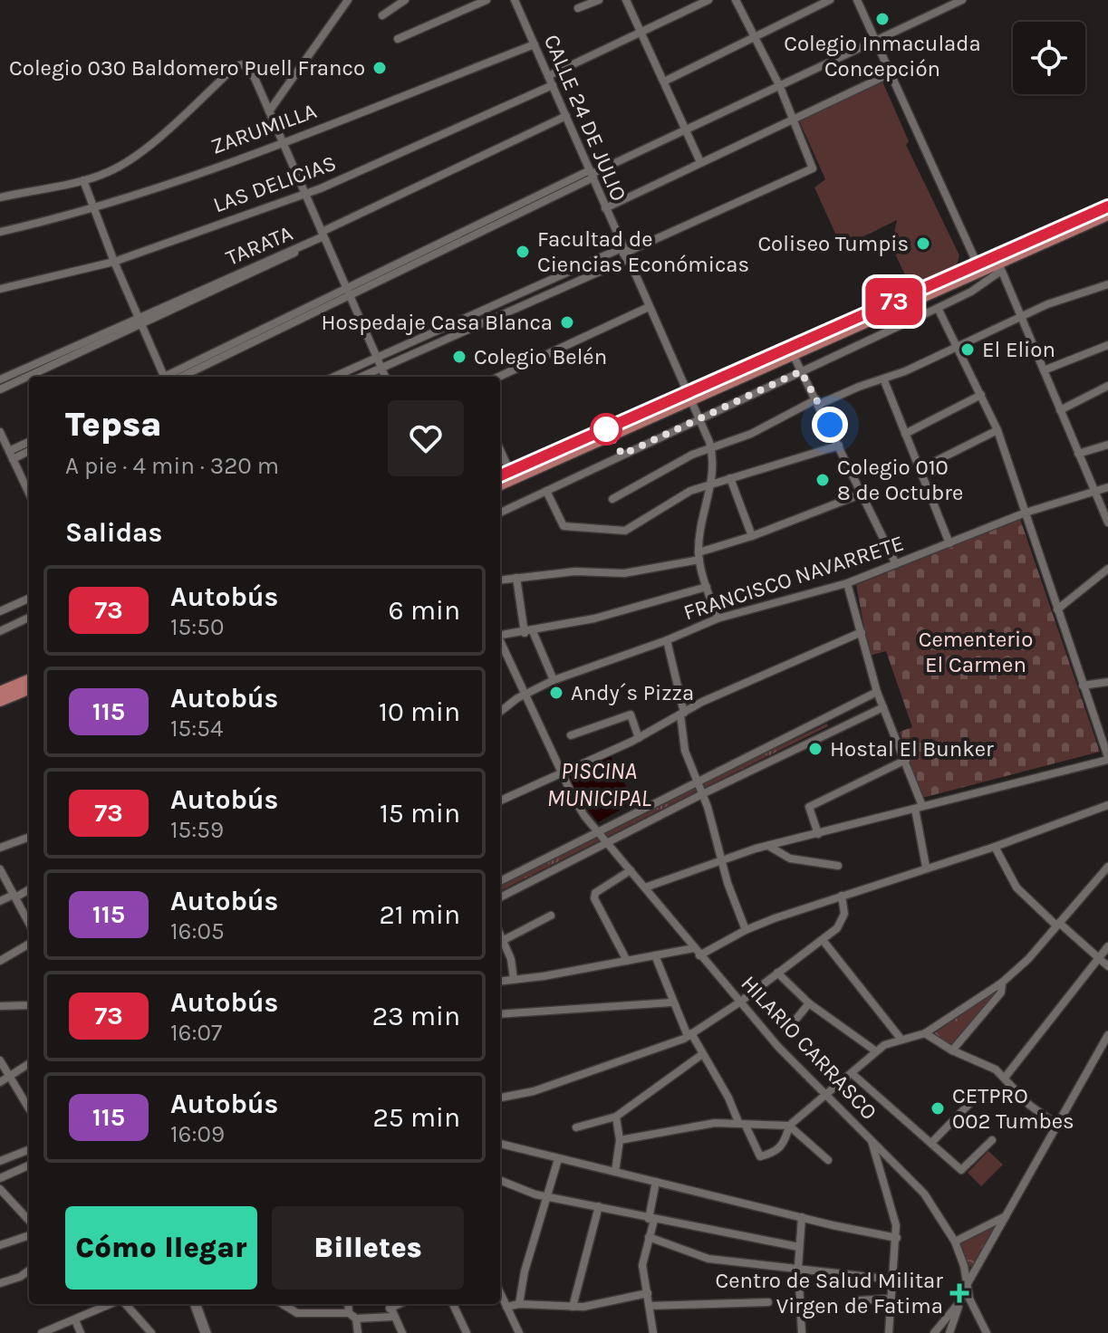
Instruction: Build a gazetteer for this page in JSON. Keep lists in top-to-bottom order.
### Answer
{
  "streets": {
    "street": [
      "CALLE 24 DE JULIO",
      "ZARUMILLA",
      "LAS DELICIAS",
      "TARATA",
      "FRANCISCO NAVARRETE",
      "HILARIO CARRASCO"
    ]
  },
  "crossings": [
    ["CALLE 24 DE JULIO", "ZARUMILLA"],
    ["CALLE 24 DE JULIO", "LAS DELICIAS"],
    ["CALLE 24 DE JULIO", "TARATA"],
    ["CALLE 24 DE JULIO", "FRANCISCO NAVARRETE"],
    ["FRANCISCO NAVARRETE", "HILARIO CARRASCO"]
  ],
  "water": ["PISCINA MUNICIPAL"],
  "parks": ["Cementerio El Carmen"],
  "places": {
    "other": [
      "Colegio Inmaculada Concepción",
      "Colegio 030 Baldomero Puell Franco",
      "Coliseo Tumpis",
      "Facultad de Ciencias Económicas",
      "Hospedaje Casa Blanca",
      "El Elion",
      "Colegio Belén",
      "Colegio 010 8 de Octubre",
      "Andy´s Pizza",
      "Hostal El Bunker",
      "CETPRO 002 Tumbes"
    ],
    "health": ["Centro de Salud Militar Virgen de Fatima"]
  },
  "lines": ["bus line 73"],
  "page": {
    "on_map": "73",
    "heading": [
      ["Tepsa", "A pie · 4 min · 320 m"],
      "Salidas"
    ],
    "list": [
      {
        "mark": "73",
        "name": "Autobús",
        "note": "15:50",
        "value": "6 min"
      },
      {
        "mark": "115",
        "name": "Autobús",
        "note": "15:54",
        "value": "10 min"
      },
      {
        "mark": "73",
        "name": "Autobús",
        "note": "15:59",
        "value": "15 min"
      },
      {
        "mark": "115",
        "name": "Autobús",
        "note": "16:05",
        "value": "21 min"
      },
      {
        "mark": "73",
        "name": "Autobús",
        "note": "16:07",
        "value": "23 min"
      },
      {
        "mark": "115",
        "name": "Autobús",
        "note": "16:09",
        "value": "25 min"
      }
    ],
    "buttons": ["Cómo llegar", "Billetes"]
  }
}
